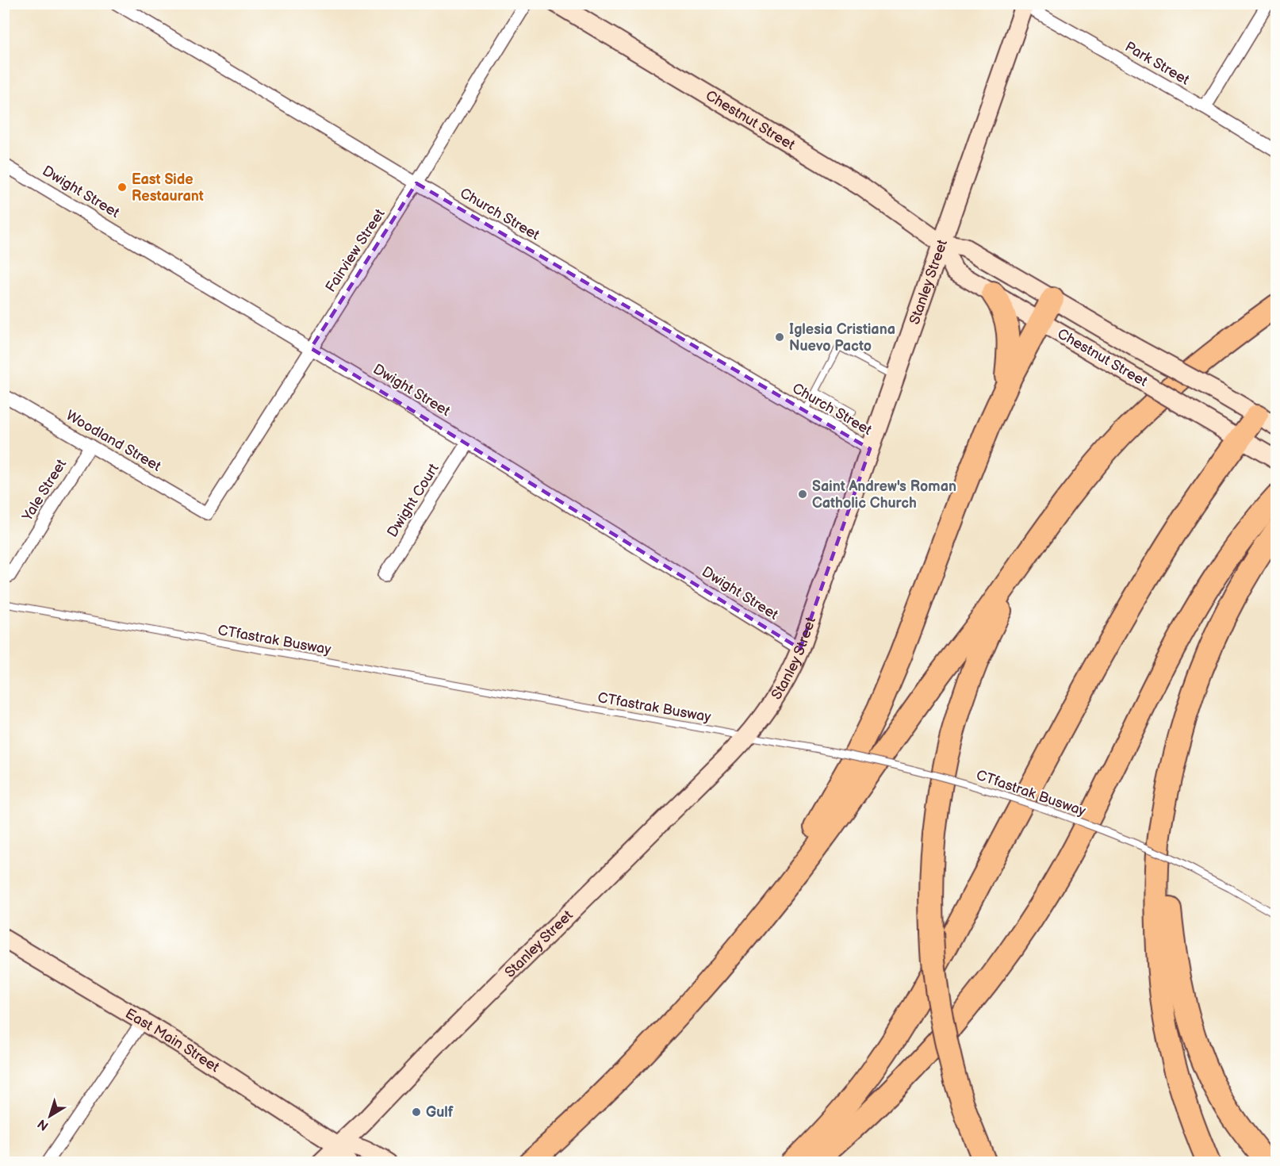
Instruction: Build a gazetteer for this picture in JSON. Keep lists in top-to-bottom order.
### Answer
{
  "streets": {
    "main road": ["Chestnut Street", "Stanley Street", "East Main Street"],
    "street": [
      "Park Street",
      "Dwight Street",
      "Church Street",
      "Fairview Street",
      "Woodland Street",
      "Yale Street",
      "Dwight Court"
    ],
    "lane": ["CTfastrak Busway"]
  },
  "crossings": [
    ["Park Street", "Stanley Street"],
    ["Chestnut Street", "Stanley Street"],
    ["Dwight Street", "Fairview Street"],
    ["Dwight Street", "Stanley Street"],
    ["Dwight Street", "Dwight Court"],
    ["Church Street", "Fairview Street"],
    ["Church Street", "Stanley Street"],
    ["Fairview Street", "Woodland Street"],
    ["Stanley Street", "CTfastrak Busway"],
    ["Stanley Street", "East Main Street"],
    ["Woodland Street", "Yale Street"]
  ],
  "places": [
    "East Side Restaurant",
    "Iglesia Cristiana Nuevo Pacto",
    "Saint Andrew's Roman Catholic Church",
    "Gulf"
  ],
  "north": "bottom left"
}
